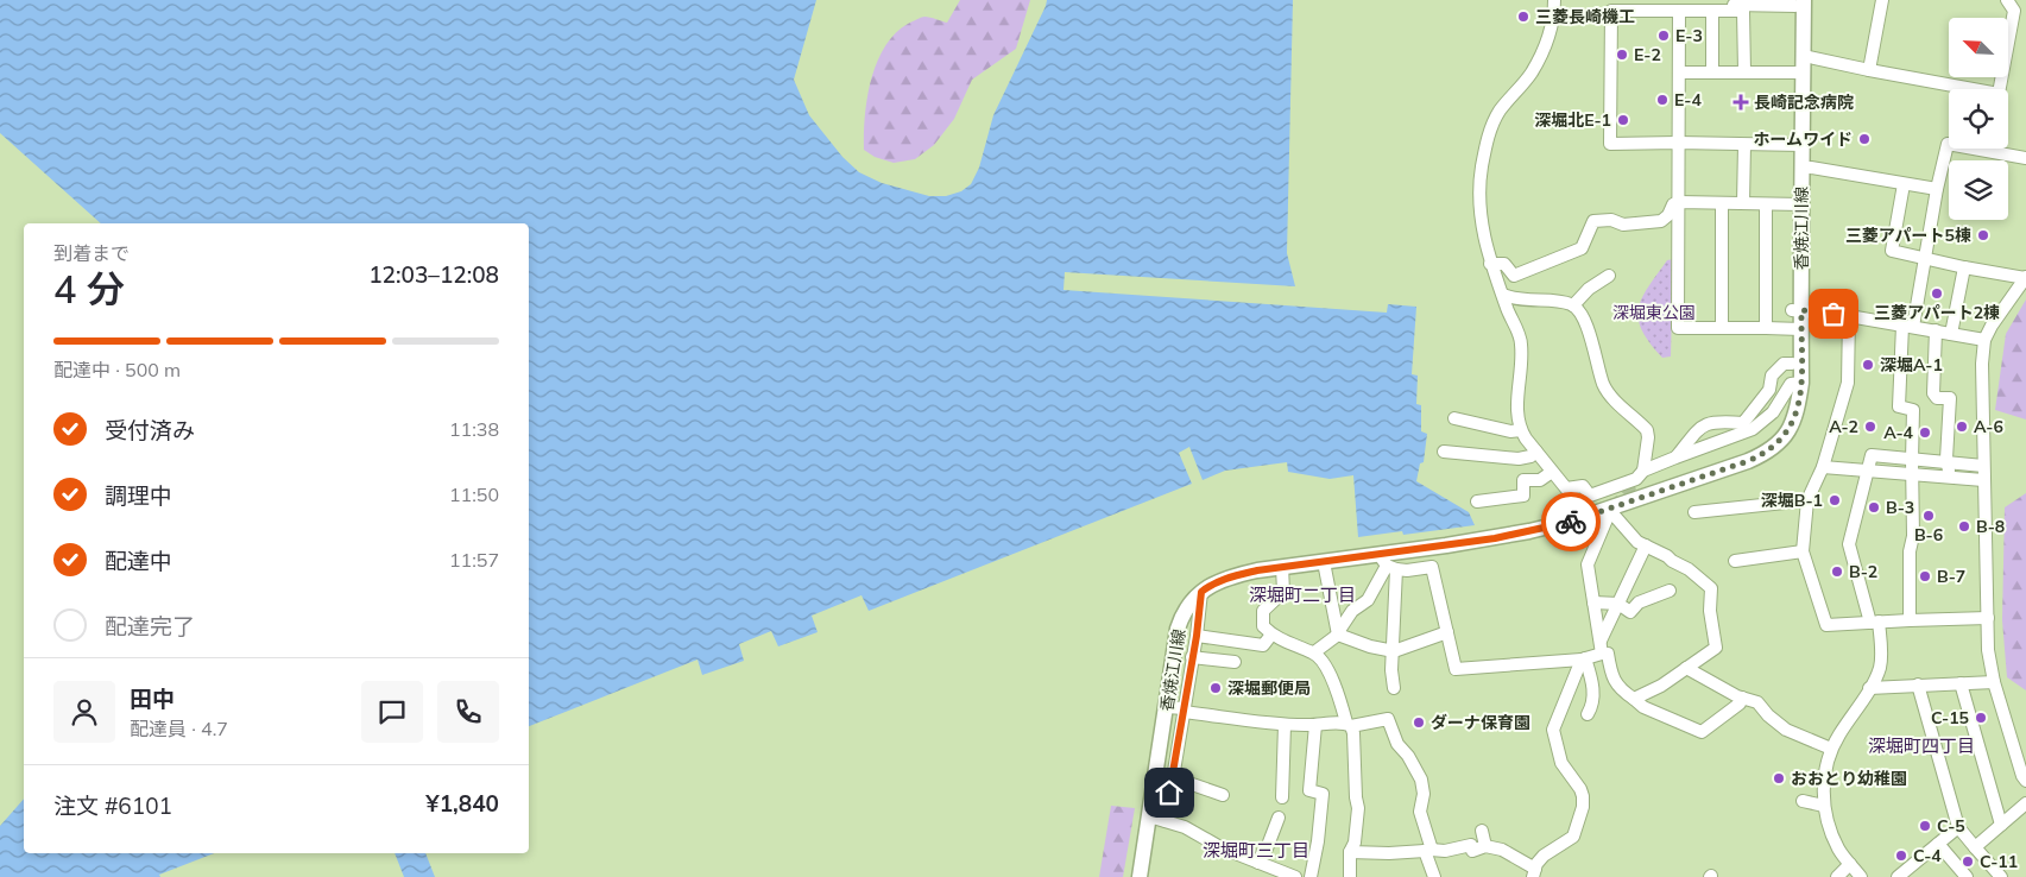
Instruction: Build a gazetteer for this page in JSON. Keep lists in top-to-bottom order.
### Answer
{
  "streets": {
    "main road": ["香焼江川線"]
  },
  "districts": ["深堀町二丁目", "深堀町四丁目", "深堀町三丁目"],
  "parks": ["深堀東公園"],
  "places": {
    "other": [
      "三菱長崎機工",
      "E-3",
      "E-2",
      "E-4",
      "深堀北E-1",
      "ホームワイド",
      "三菱アパート5棟",
      "三菱アパート2棟",
      "深堀A-1",
      "A-2",
      "A-6",
      "A-4",
      "深堀B-1",
      "B-3",
      "B-6",
      "B-8",
      "B-2",
      "B-7",
      "深堀郵便局",
      "C-15",
      "ダーナ保育園",
      "おおとり幼稚園",
      "C-5",
      "C-4",
      "C-11"
    ],
    "health": ["長崎記念病院"]
  },
  "north": "top left",
  "page": {
    "heading": ["4 分", "到着まで", "12:03–12:08"],
    "panel": [
      "田中",
      "配達員 · 4.7",
      "注文 #6101",
      "¥1,840"
    ],
    "bar": "配達中 · 500 m",
    "list": [
      ["受付済み", "11:38"],
      ["調理中", "11:50"],
      ["配達中", "11:57"],
      "配達完了"
    ]
  }
}
